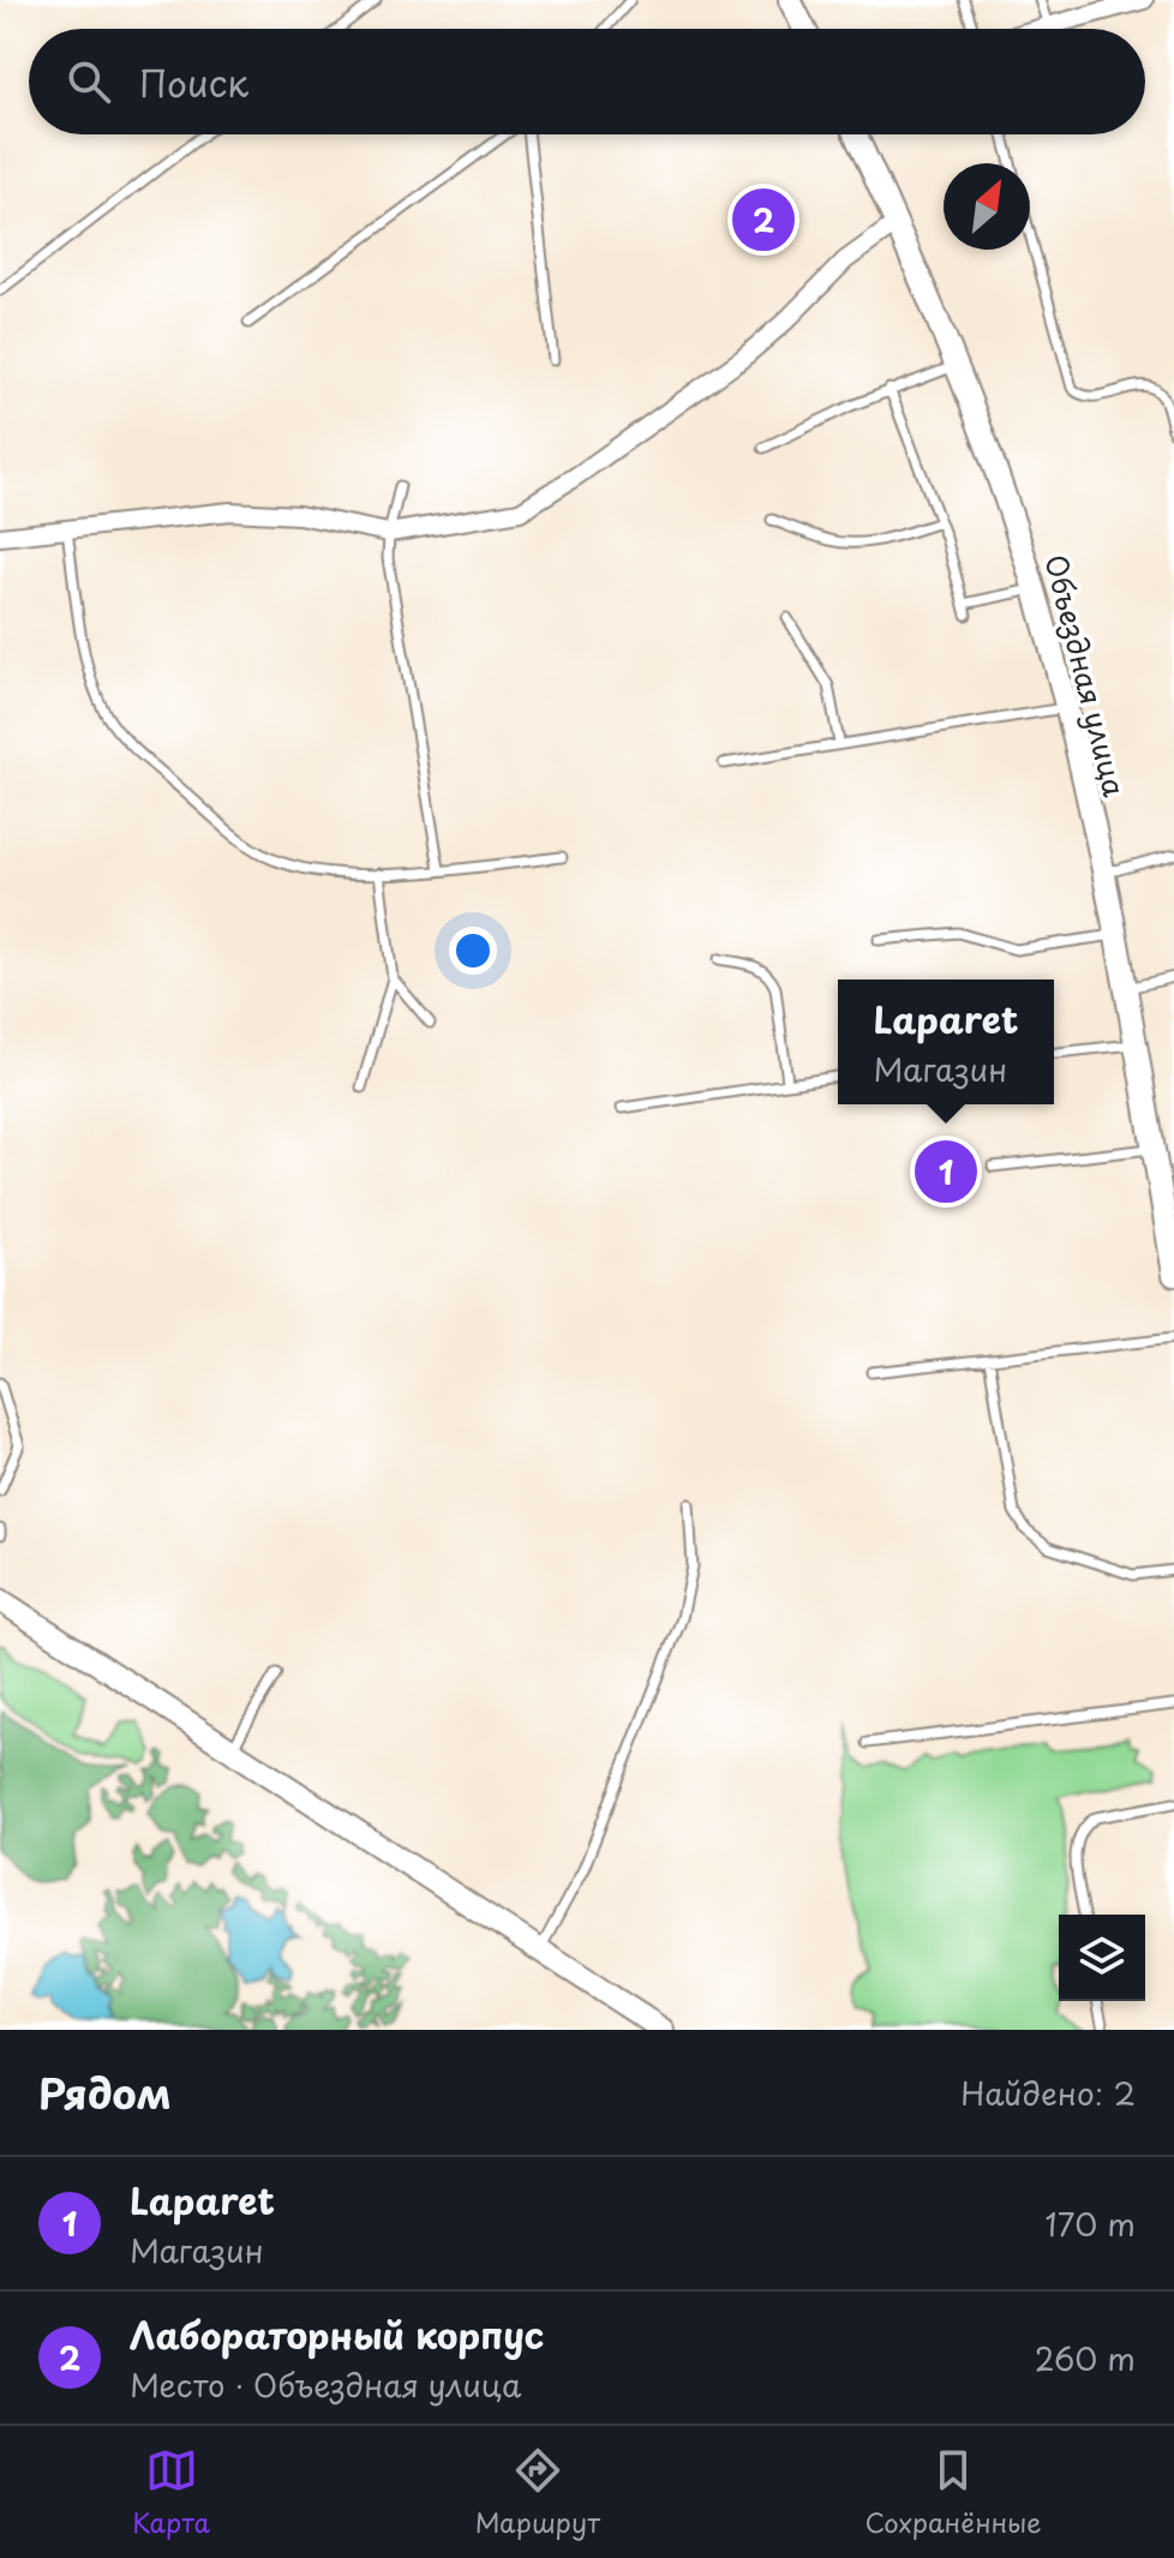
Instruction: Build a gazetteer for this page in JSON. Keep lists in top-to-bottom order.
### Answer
{
  "streets": {
    "main road": ["Объездная улица"]
  },
  "north": "top right",
  "page": {
    "search": "Поиск",
    "pins": ["2", "1"],
    "popup": ["Laparet", "Магазин"],
    "heading": ["Рядом", "Найдено: 2"],
    "list": [
      {
        "mark": "1",
        "name": "Laparet",
        "note": "Магазин",
        "value": "170 m"
      },
      {
        "mark": "2",
        "name": "Лабораторный корпус",
        "note": "Место · Объездная улица",
        "value": "260 m"
      }
    ],
    "nav": ["Карта", "Маршрут", "Сохранённые"]
  }
}
